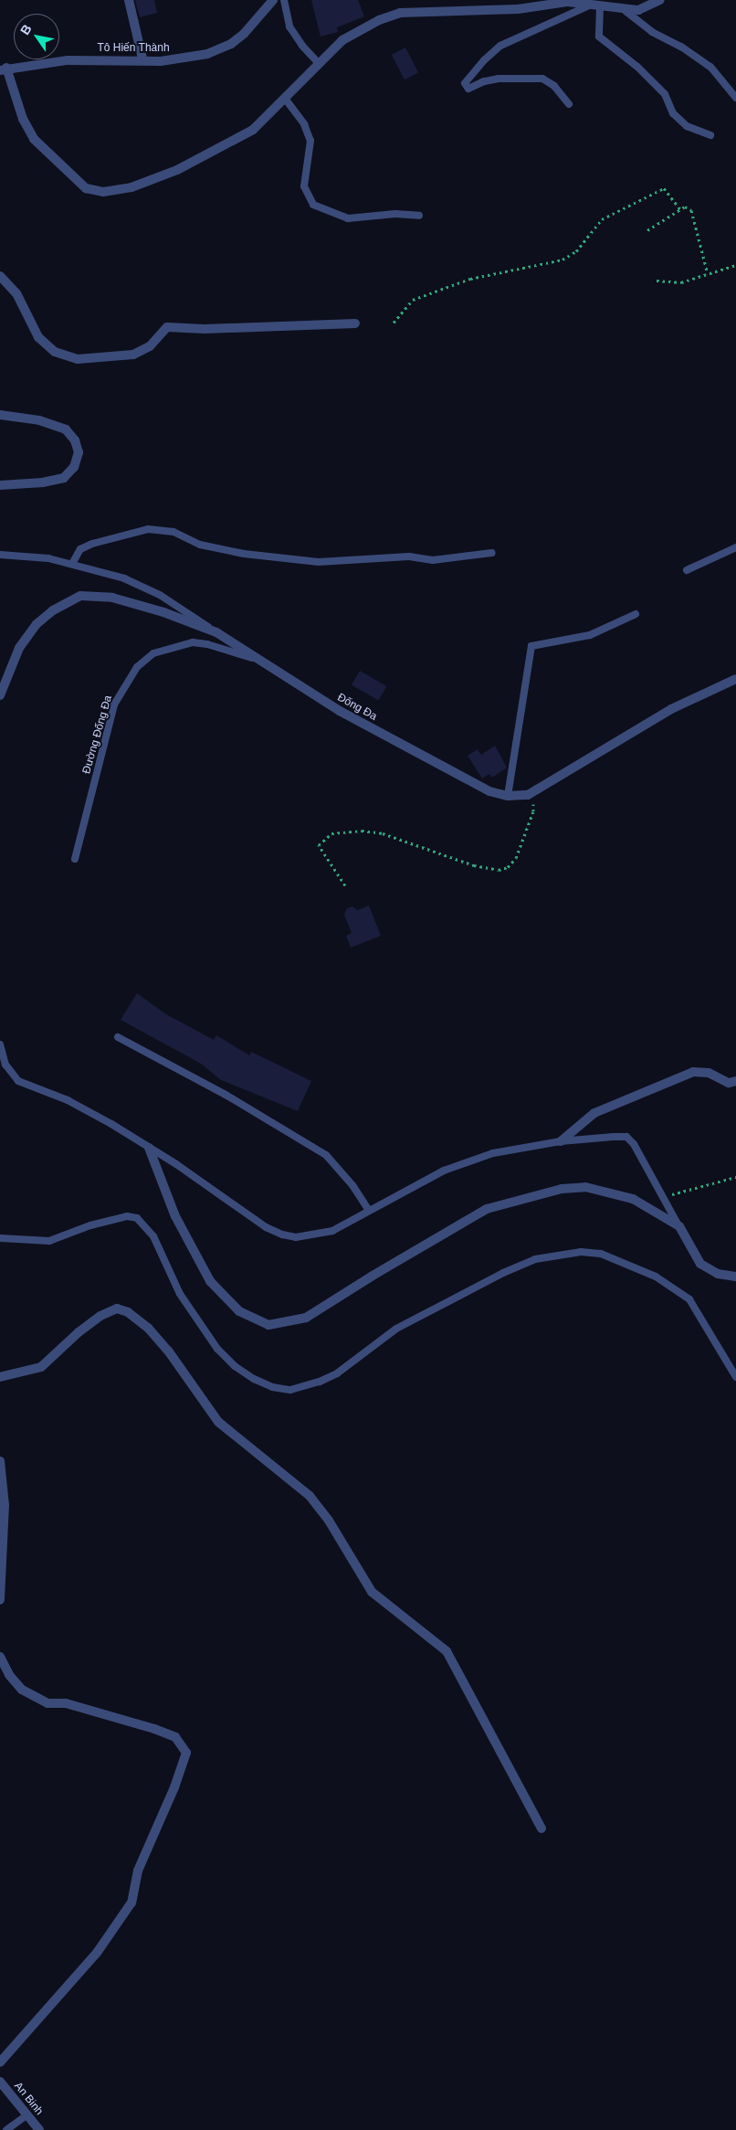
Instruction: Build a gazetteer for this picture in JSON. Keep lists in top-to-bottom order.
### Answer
{
  "streets": {
    "street": ["Tô Hiến Thành", "Đống Đa", "An Binh"],
    "lane": ["Đường Đống Đa"]
  },
  "crossings": [
    ["Đống Đa", "Đường Đống Đa"]
  ],
  "north": "top left"
}
